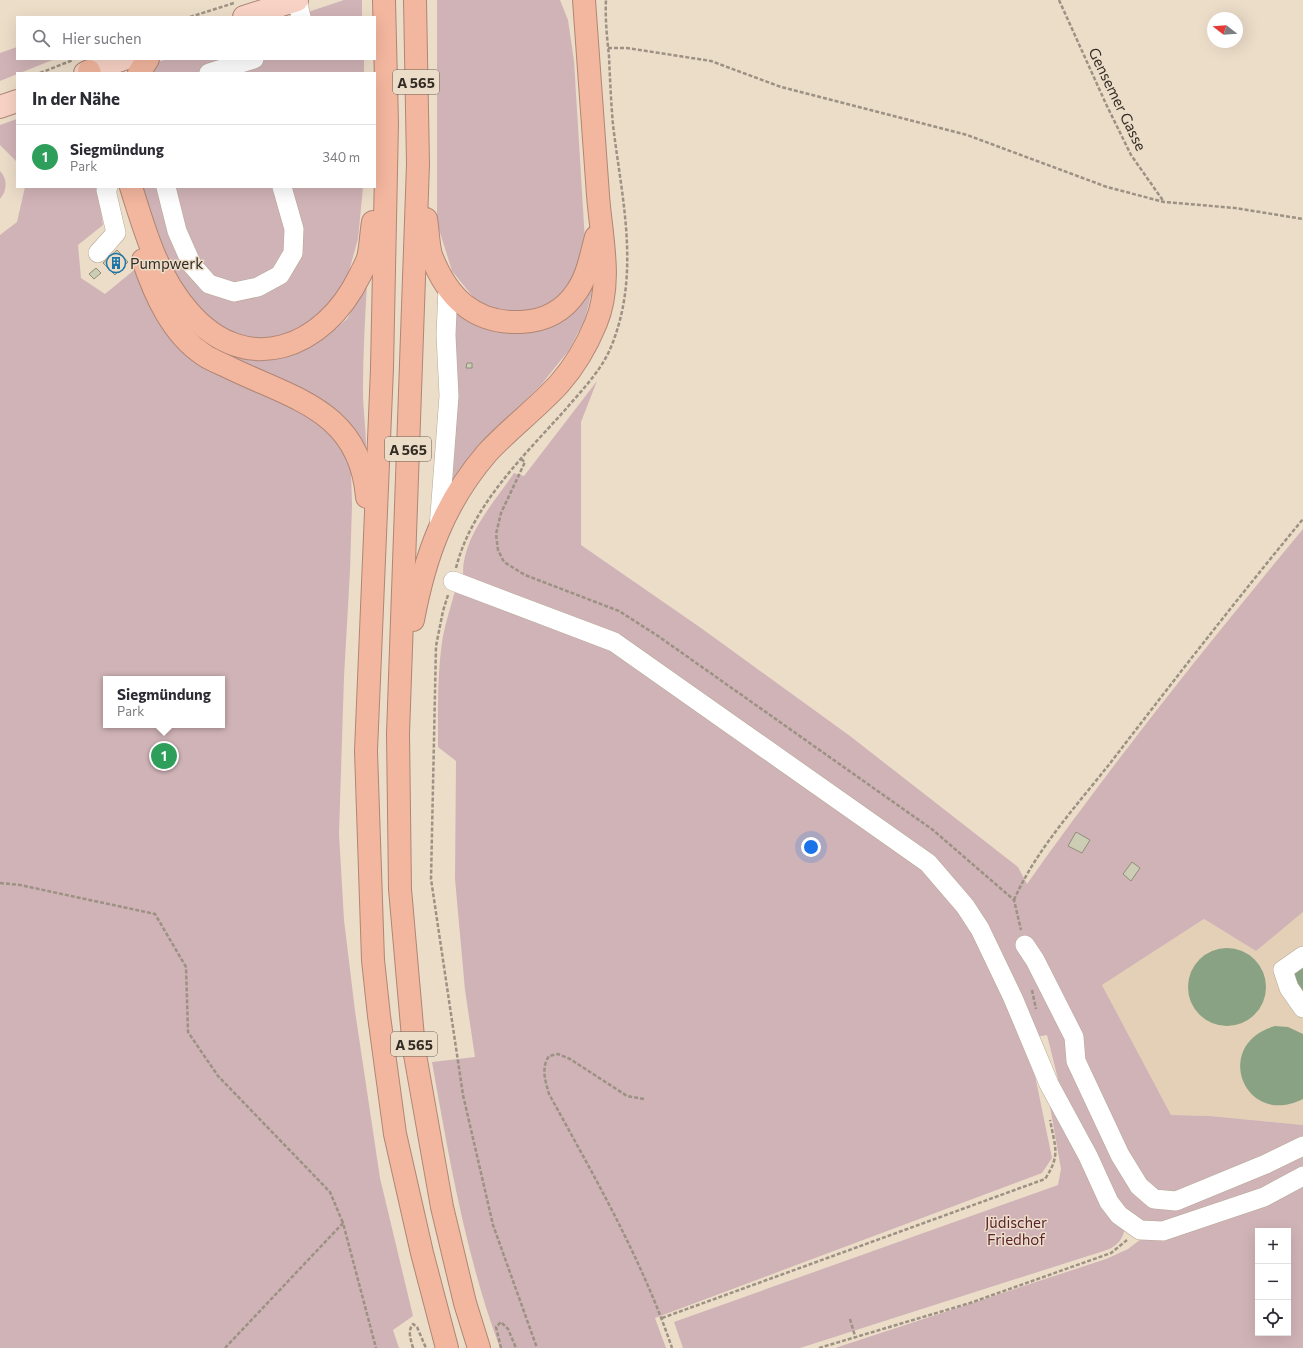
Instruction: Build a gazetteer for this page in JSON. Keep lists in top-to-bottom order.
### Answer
{
  "streets": {
    "highway": ["A 565"],
    "path": ["Gensemer Gasse"]
  },
  "parks": ["Jüdischer Friedhof"],
  "places": {
    "building": ["Pumpwerk"]
  },
  "north": "left",
  "page": {
    "search": "Hier suchen",
    "heading": "In der Nähe",
    "list": [
      {
        "mark": "1",
        "name": "Siegmündung",
        "note": "Park",
        "value": "340 m"
      }
    ],
    "popup": ["Siegmündung", "Park"],
    "pins": "1",
    "map_buttons": ["+", "−"]
  }
}
